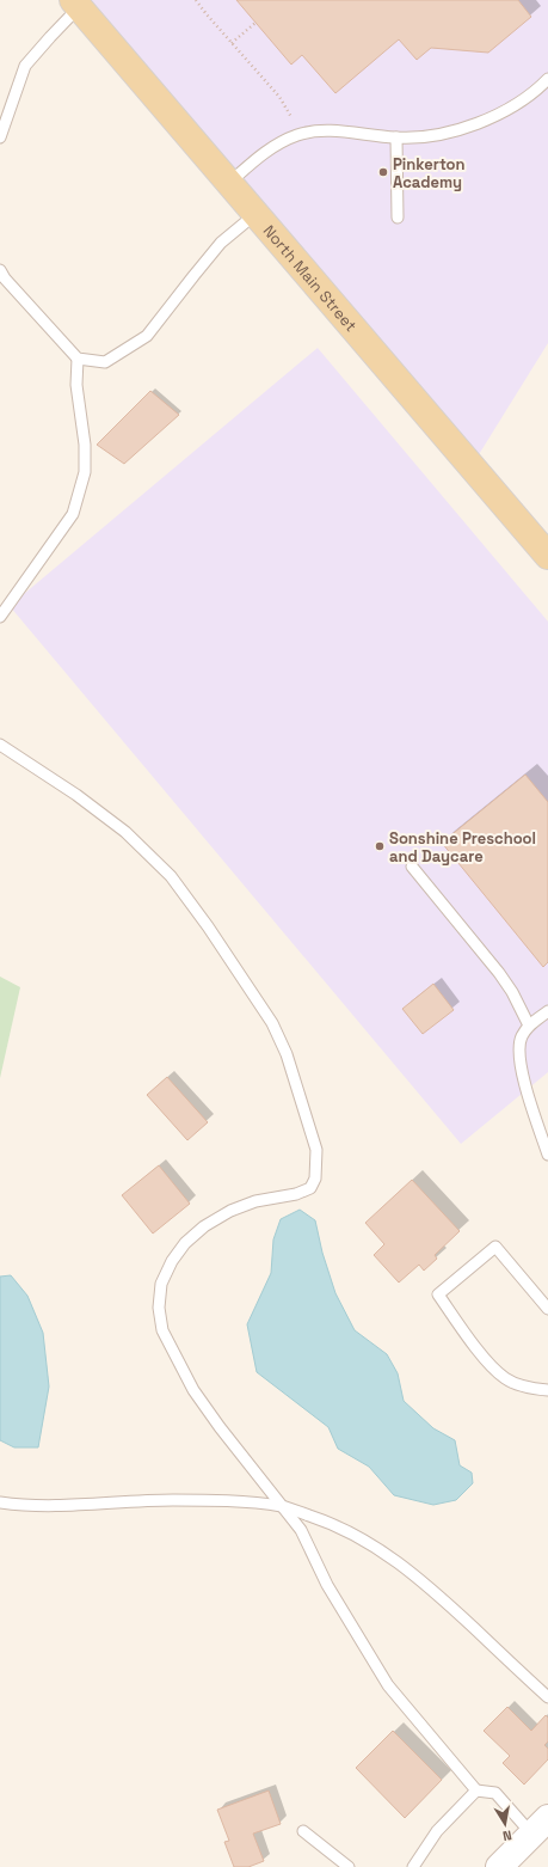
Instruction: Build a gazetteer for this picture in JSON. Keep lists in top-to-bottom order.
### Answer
{
  "streets": {
    "main road": ["North Main Street"]
  },
  "places": ["Pinkerton Academy", "Sonshine Preschool and Daycare"],
  "north": "bottom"
}
